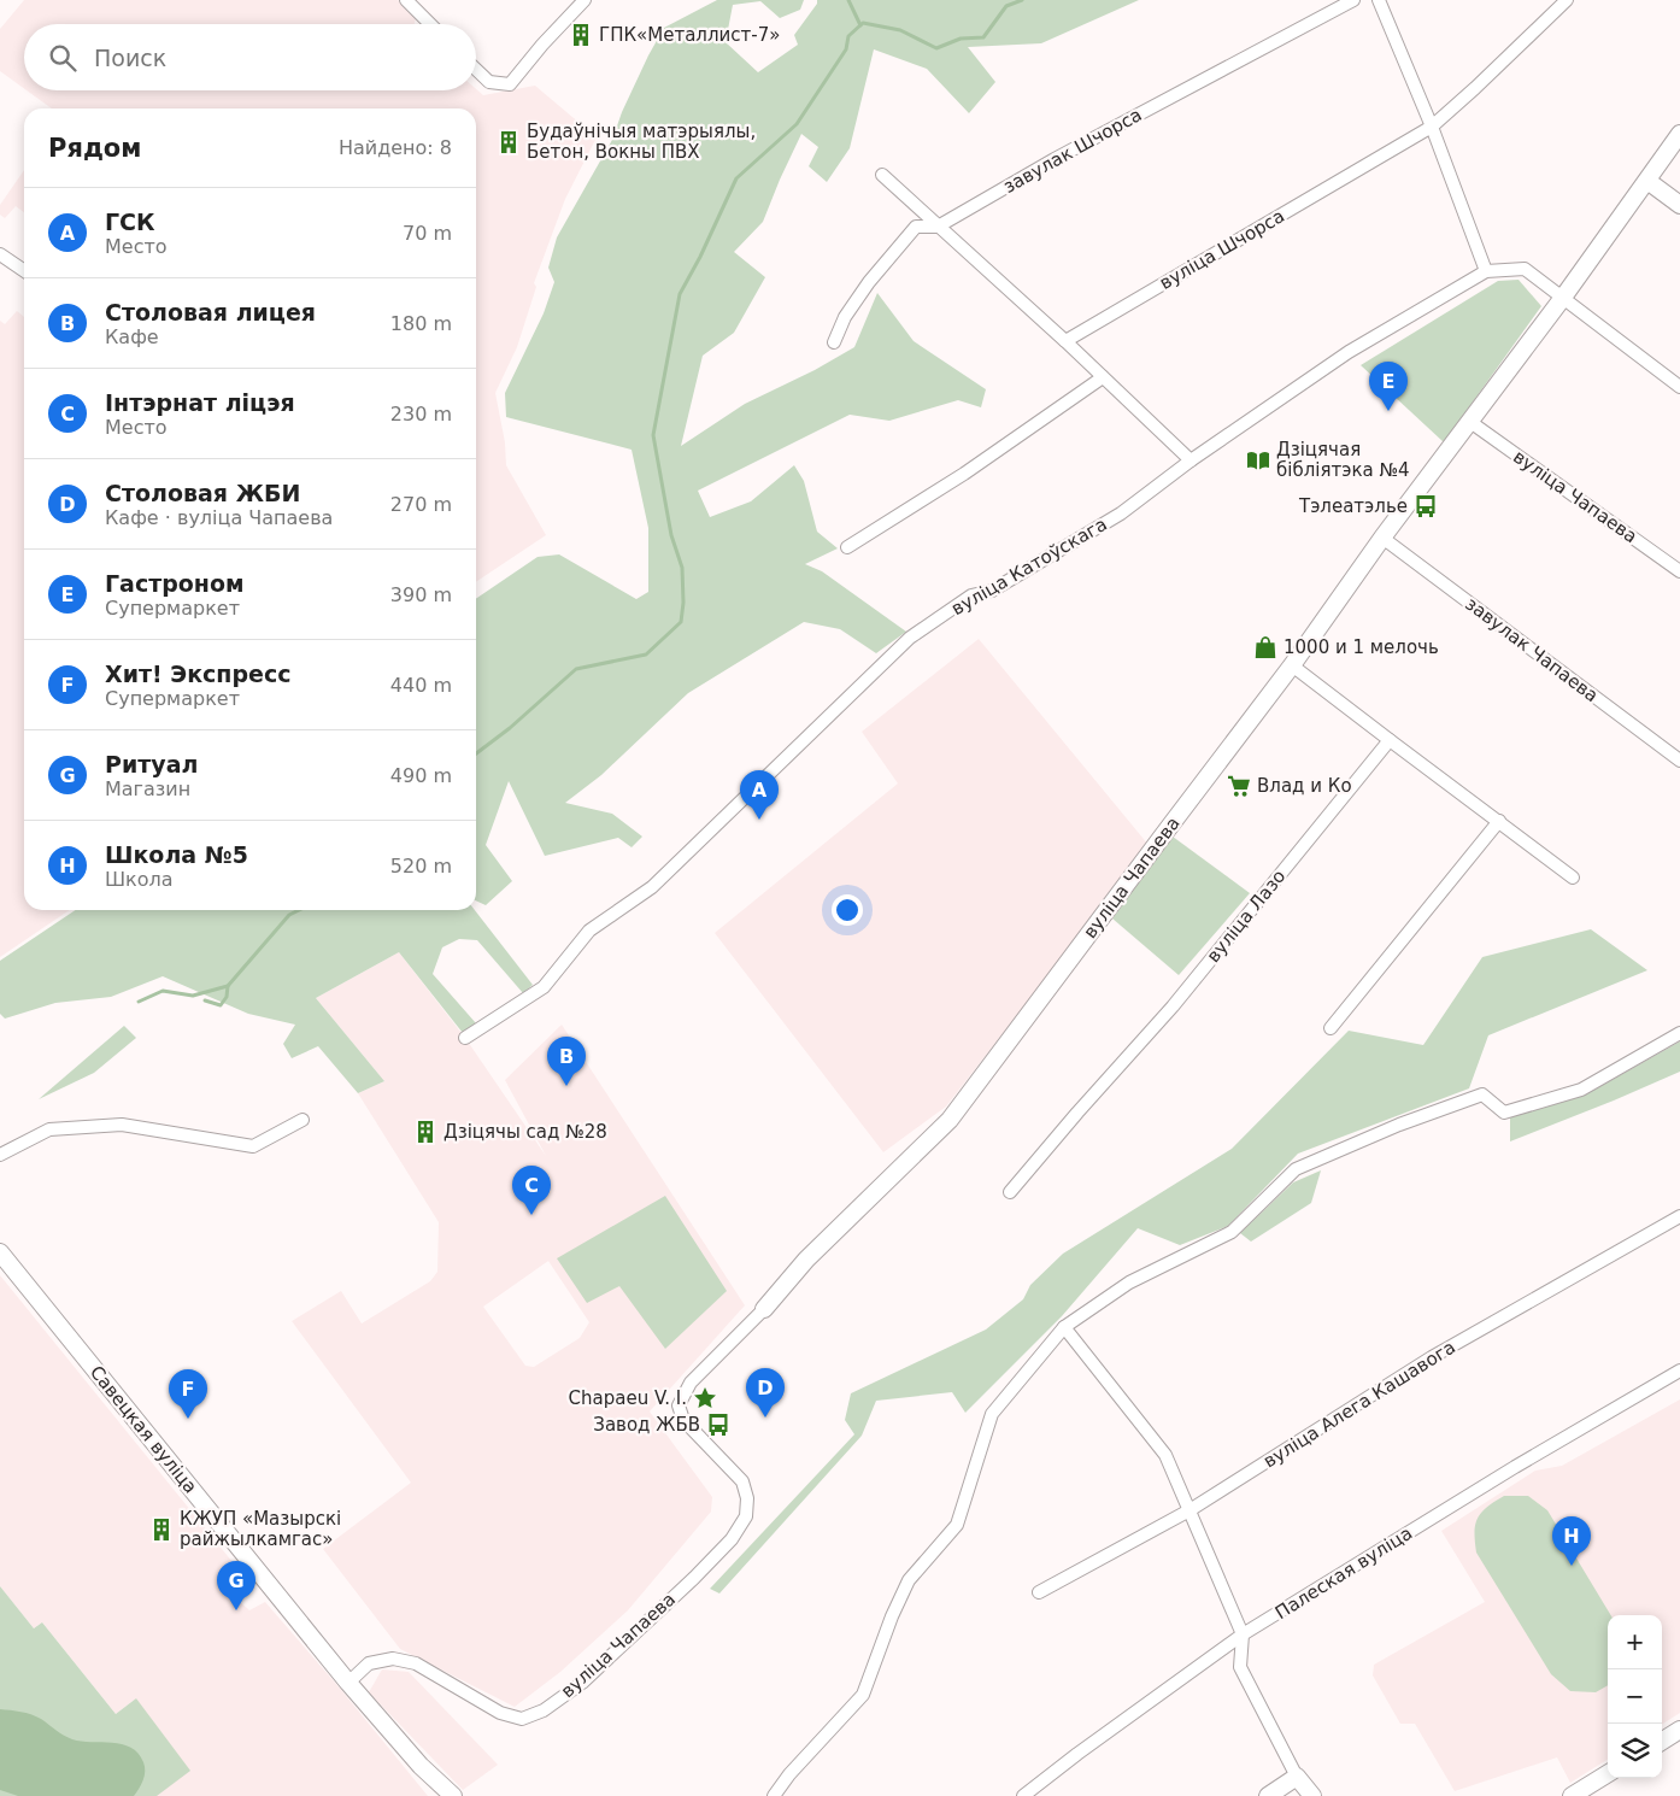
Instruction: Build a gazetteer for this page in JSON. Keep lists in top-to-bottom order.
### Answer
{
  "streets": {
    "street": [
      "завулак Шчорса",
      "вуліца Шчорса",
      "вуліца Чапаева",
      "вуліца Катоўскага",
      "завулак Чапаева",
      "вуліца Лазо",
      "вуліца Алега Кашавога",
      "Савецкая вуліца",
      "Палеская вуліца"
    ]
  },
  "crossings": [
    ["вуліца Чапаева", "вуліца Катоўскага"],
    ["вуліца Чапаева", "завулак Чапаева"],
    ["вуліца Чапаева", "Савецкая вуліца"]
  ],
  "places": {
    "building": [
      "ГПК«Металлист-7»",
      "Будаўнічыя матэрыялы, Бетон, Вокны ПВХ",
      "Дзіцячы сад №28",
      "КЖУП «Мазырскі райжылкамгас»"
    ],
    "library": ["Дзіцячая бібліятэка №4"],
    "bus stop": ["Тэлеатэлье", "Завод ЖБВ"],
    "shop": ["1000 и 1 мелочь"],
    "supermarket": ["Влад и Ко"],
    "place": ["Chapaeu V. I."]
  },
  "page": {
    "search": "Поиск",
    "heading": ["Рядом", "Найдено: 8"],
    "list": [
      {
        "mark": "A",
        "name": "ГСК",
        "note": "Место",
        "value": "70 m"
      },
      {
        "mark": "B",
        "name": "Столовая лицея",
        "note": "Кафе",
        "value": "180 m"
      },
      {
        "mark": "C",
        "name": "Інтэрнат ліцэя",
        "note": "Место",
        "value": "230 m"
      },
      {
        "mark": "D",
        "name": "Столовая ЖБИ",
        "note": "Кафе · вуліца Чапаева",
        "value": "270 m"
      },
      {
        "mark": "E",
        "name": "Гастроном",
        "note": "Супермаркет",
        "value": "390 m"
      },
      {
        "mark": "F",
        "name": "Хит! Экспресс",
        "note": "Супермаркет",
        "value": "440 m"
      },
      {
        "mark": "G",
        "name": "Ритуал",
        "note": "Магазин",
        "value": "490 m"
      },
      {
        "mark": "H",
        "name": "Школа №5",
        "note": "Школа",
        "value": "520 m"
      }
    ],
    "pins": [
      "E",
      "A",
      "B",
      "C",
      "D",
      "F",
      "H",
      "G"
    ],
    "map_buttons": ["+", "−"]
  }
}
